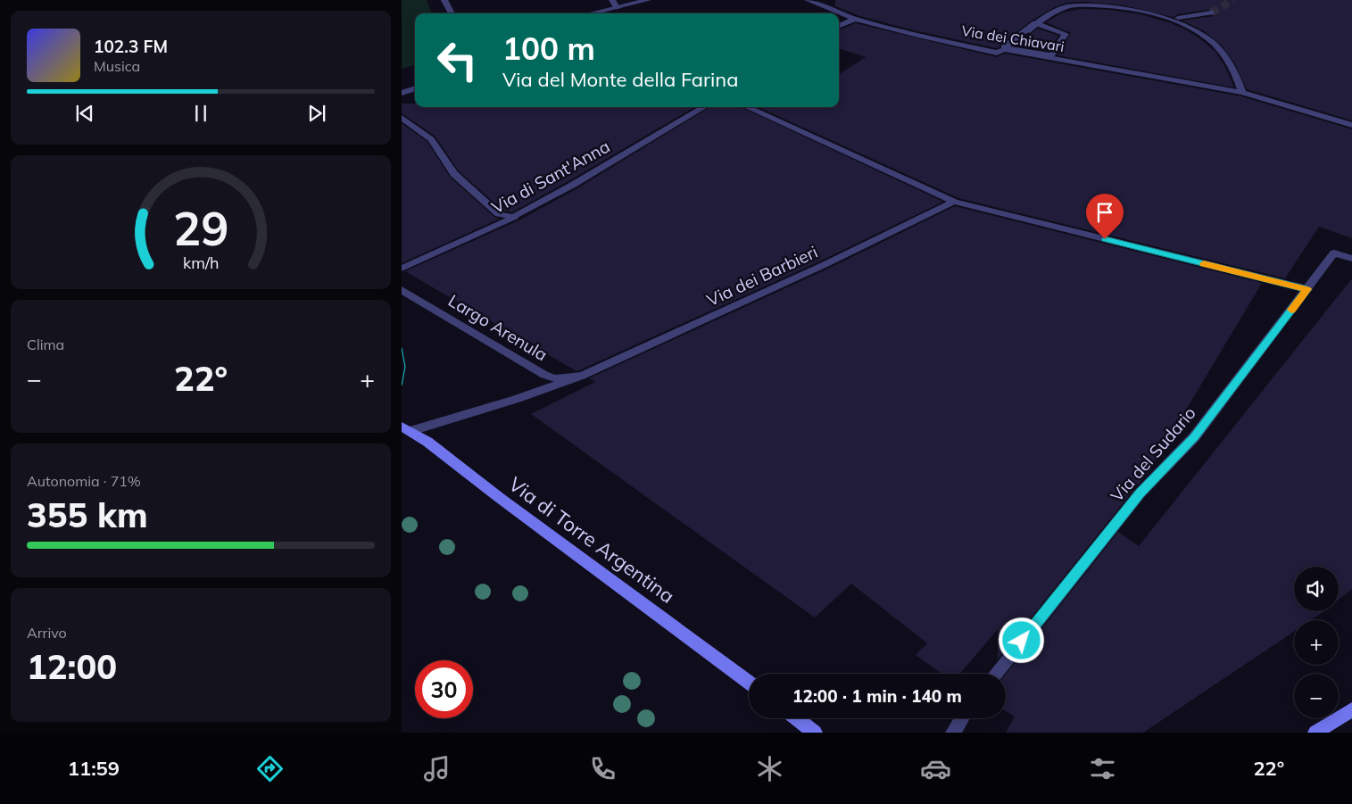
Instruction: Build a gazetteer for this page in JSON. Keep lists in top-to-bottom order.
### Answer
{
  "streets": {
    "street": [
      "Via dei Chiavari",
      "Via di Sant'Anna",
      "Via dei Barbieri",
      "Largo Arenula",
      "Via del Sudario",
      "Via di Torre Argentina"
    ]
  },
  "crossings": [
    ["Via dei Barbieri", "Largo Arenula"],
    ["Via dei Barbieri", "Via di Torre Argentina"]
  ],
  "page": {
    "turn": ["100 m", "Via del Monte della Farina"],
    "song": ["102.3 FM", "Musica"],
    "tile": [
      "Clima",
      ["Autonomia · 71%", "355 km"],
      ["Arrivo", "12:00"]
    ],
    "heat": ["−", "22°", "+"],
    "map_buttons": ["+", "−"],
    "limit": "30",
    "trip": "12:00 · 1 min · 140 m",
    "tabs": ["11:59", "22°"],
    "gauge": ["29", "km/h"]
  }
}
